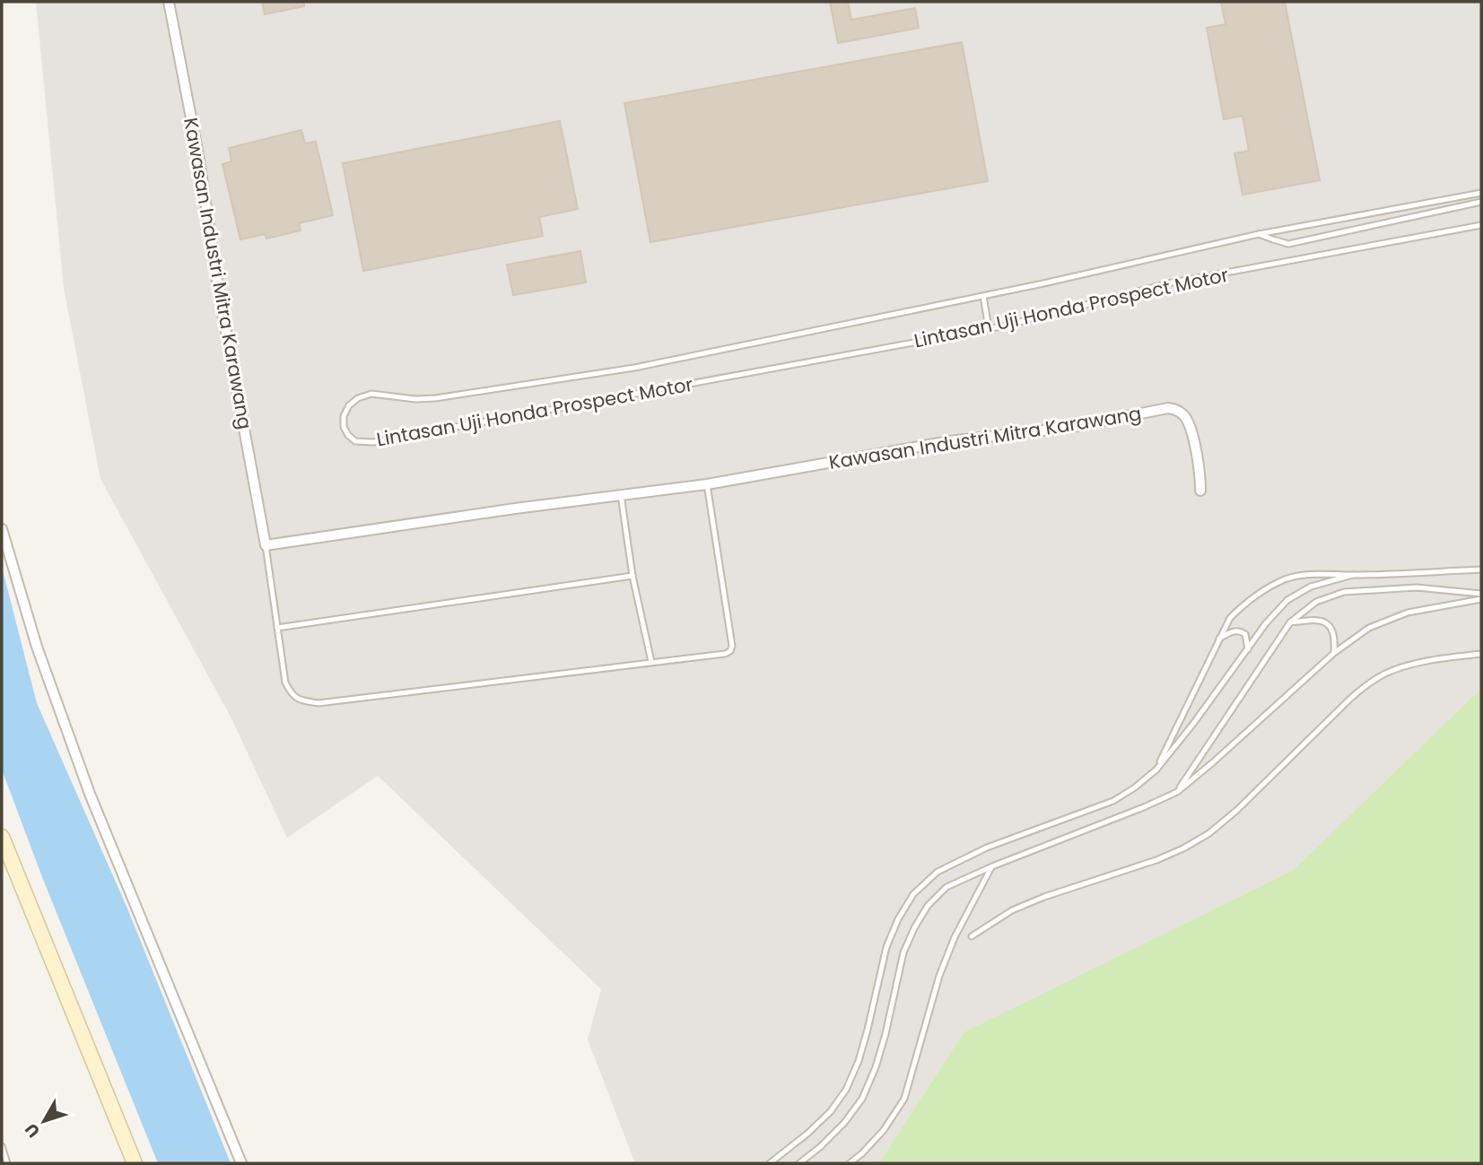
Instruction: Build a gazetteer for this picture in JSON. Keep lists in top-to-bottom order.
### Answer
{
  "streets": {
    "street": ["Kawasan Industri Mitra Karawang"],
    "lane": ["Lintasan Uji Honda Prospect Motor"]
  },
  "north": "bottom left"
}
